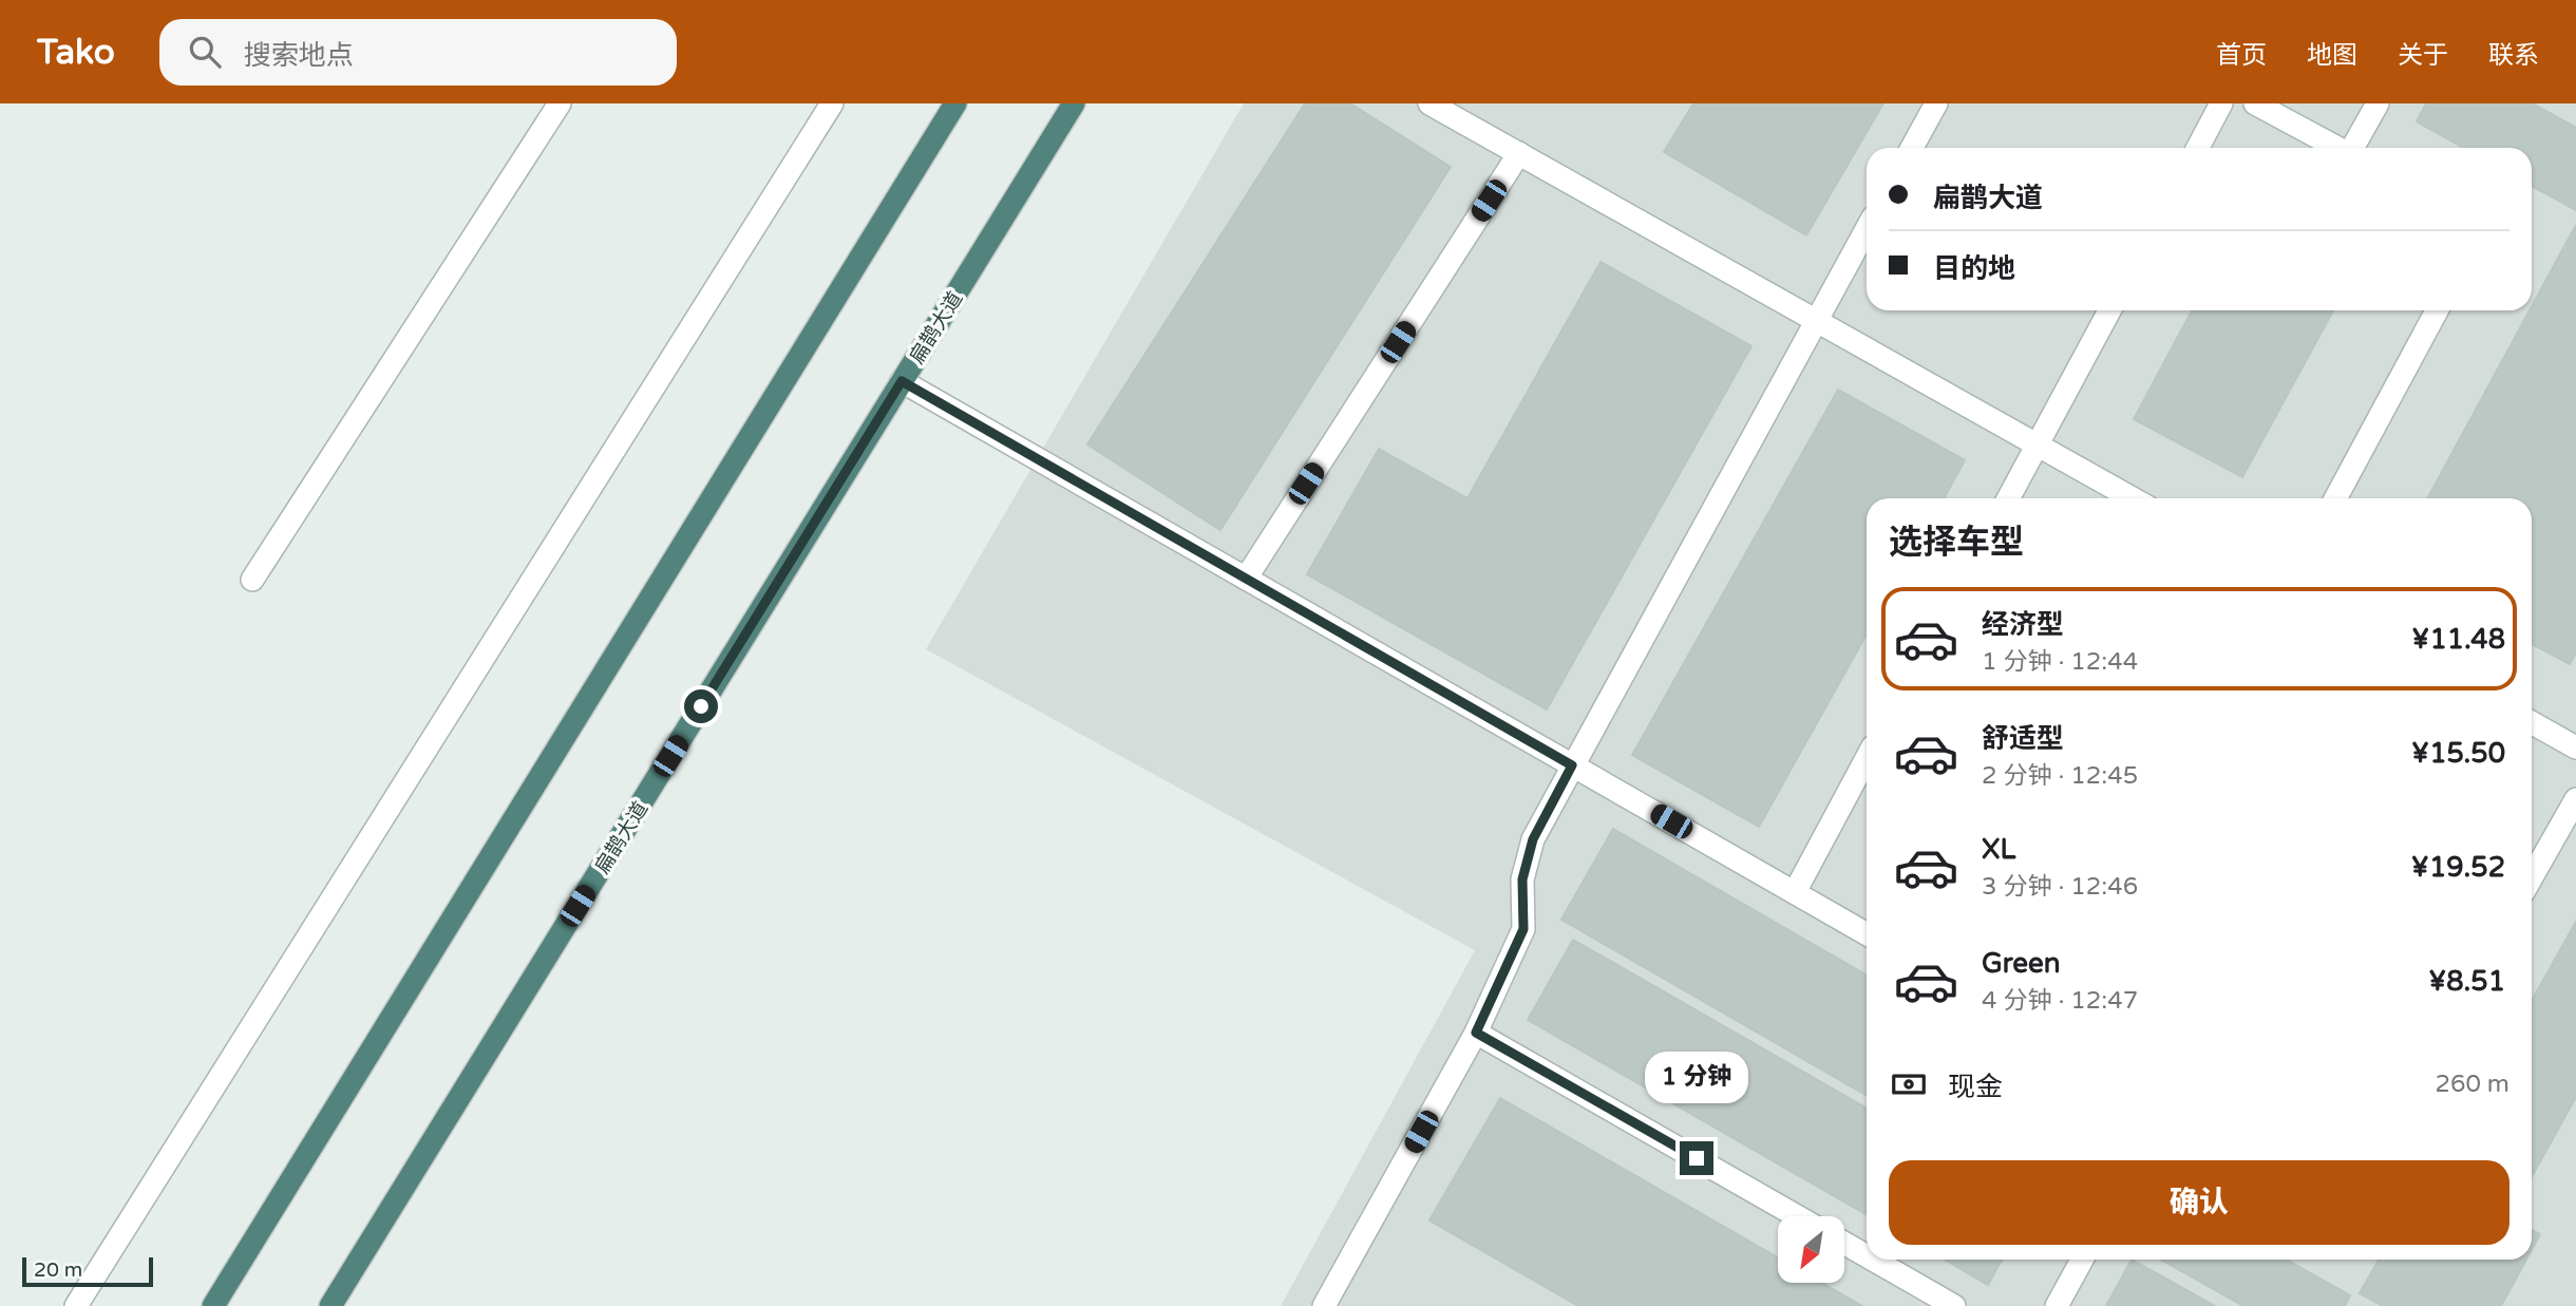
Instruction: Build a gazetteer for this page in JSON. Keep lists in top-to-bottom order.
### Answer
{
  "streets": {
    "highway": ["扁鹊大道"]
  },
  "scale_bar": "20 m",
  "north": "bottom left",
  "page": {
    "header": "Tako",
    "search": "搜索地点",
    "nav": [
      "首页",
      "地图",
      "关于",
      "联系"
    ],
    "banner": ["扁鹊大道", "目的地"],
    "heading": "选择车型",
    "list": [
      {
        "name": "经济型",
        "note": "1 分钟 · 12:44",
        "value": "¥11.48"
      },
      {
        "name": "舒适型",
        "note": "2 分钟 · 12:45",
        "value": "¥15.50"
      },
      {
        "name": "XL",
        "note": "3 分钟 · 12:46",
        "value": "¥19.52"
      },
      {
        "name": "Green",
        "note": "4 分钟 · 12:47",
        "value": "¥8.51"
      }
    ],
    "pay": ["现金", "260 m"],
    "bubble": "1 分钟",
    "buttons": "确认",
    "scale": "20 m"
  }
}
